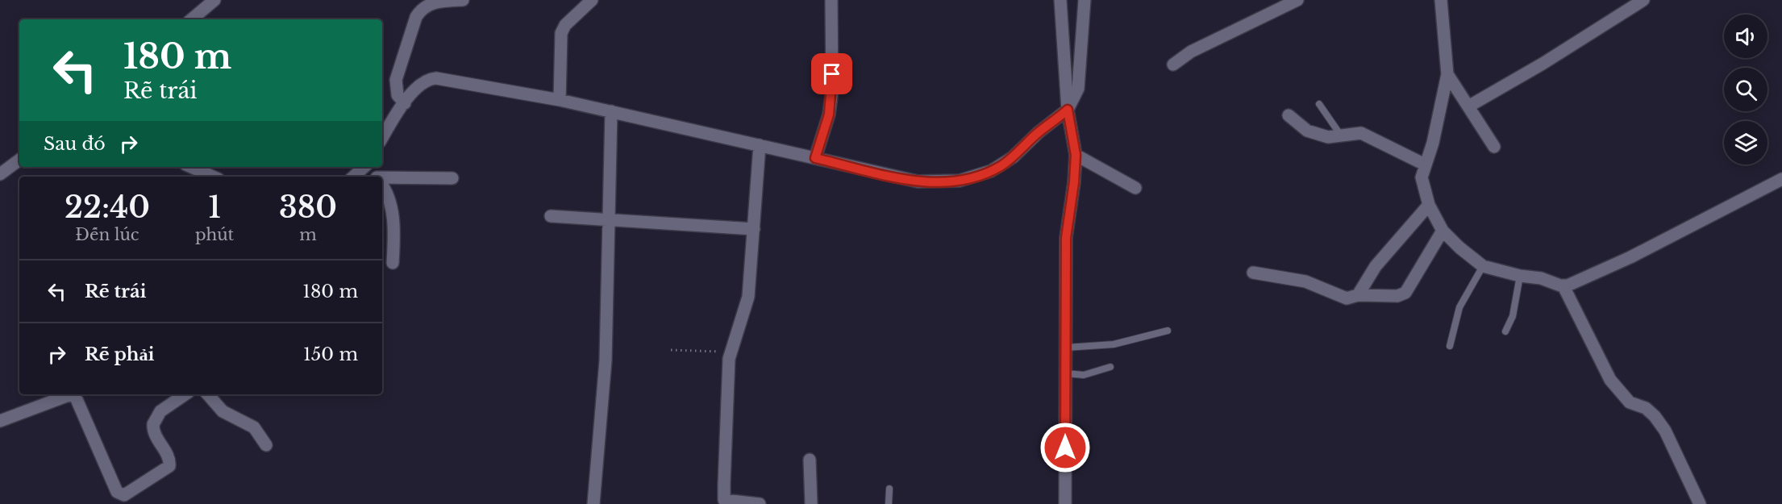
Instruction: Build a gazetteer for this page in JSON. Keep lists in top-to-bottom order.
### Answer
{
  "page": {
    "turn": ["180 m", "Rẽ trái"],
    "then": "Sau đó",
    "eta": [
      "22:40",
      "Đến lúc",
      "1",
      "phút",
      "380",
      "m"
    ],
    "list": [
      {
        "name": "Rẽ trái",
        "value": "180 m"
      },
      {
        "name": "Rẽ phải",
        "value": "150 m"
      }
    ]
  }
}
